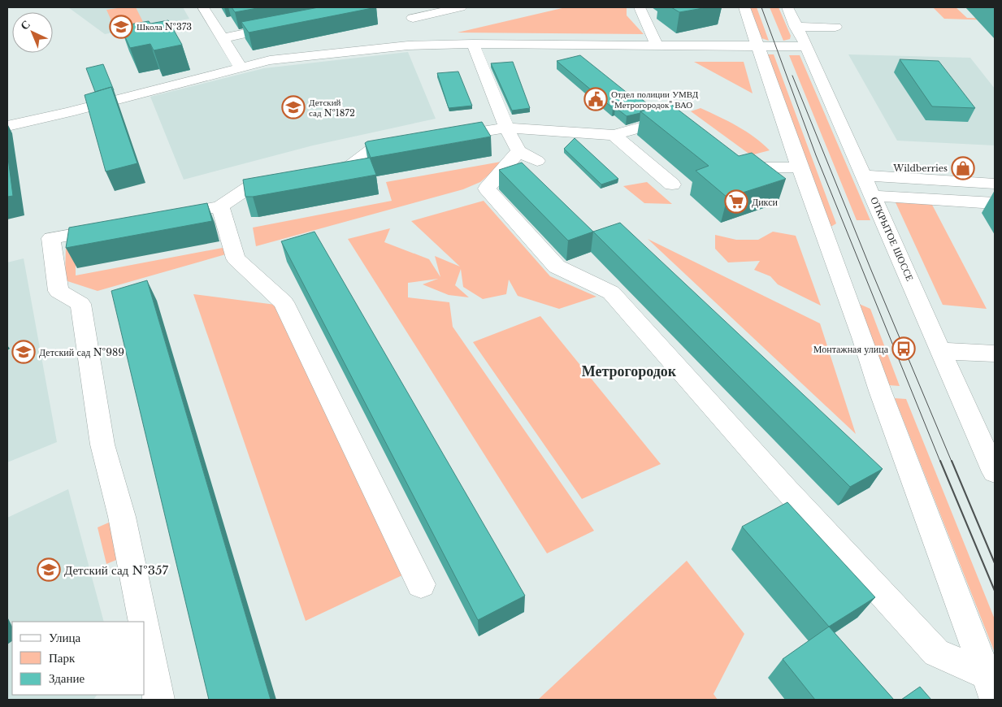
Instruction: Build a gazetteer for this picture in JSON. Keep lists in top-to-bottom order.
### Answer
{
  "streets": {
    "street": ["ОТКРЫТОЕ ШОССЕ"]
  },
  "districts": ["Метрогородок"],
  "places": {
    "school or university": [
      "Школа №373",
      "Детский сад №1872",
      "Детский сад №989",
      "Детский сад №357"
    ],
    "public building": ["Отдел полиции УМВД \"Метрогородок\" ВАО"],
    "shop": ["Wildberries"],
    "supermarket": ["Дикси"],
    "bus stop": ["Монтажная улица"]
  },
  "legend": ["Улица", "Парк", "Здание"],
  "north": "top left"
}
